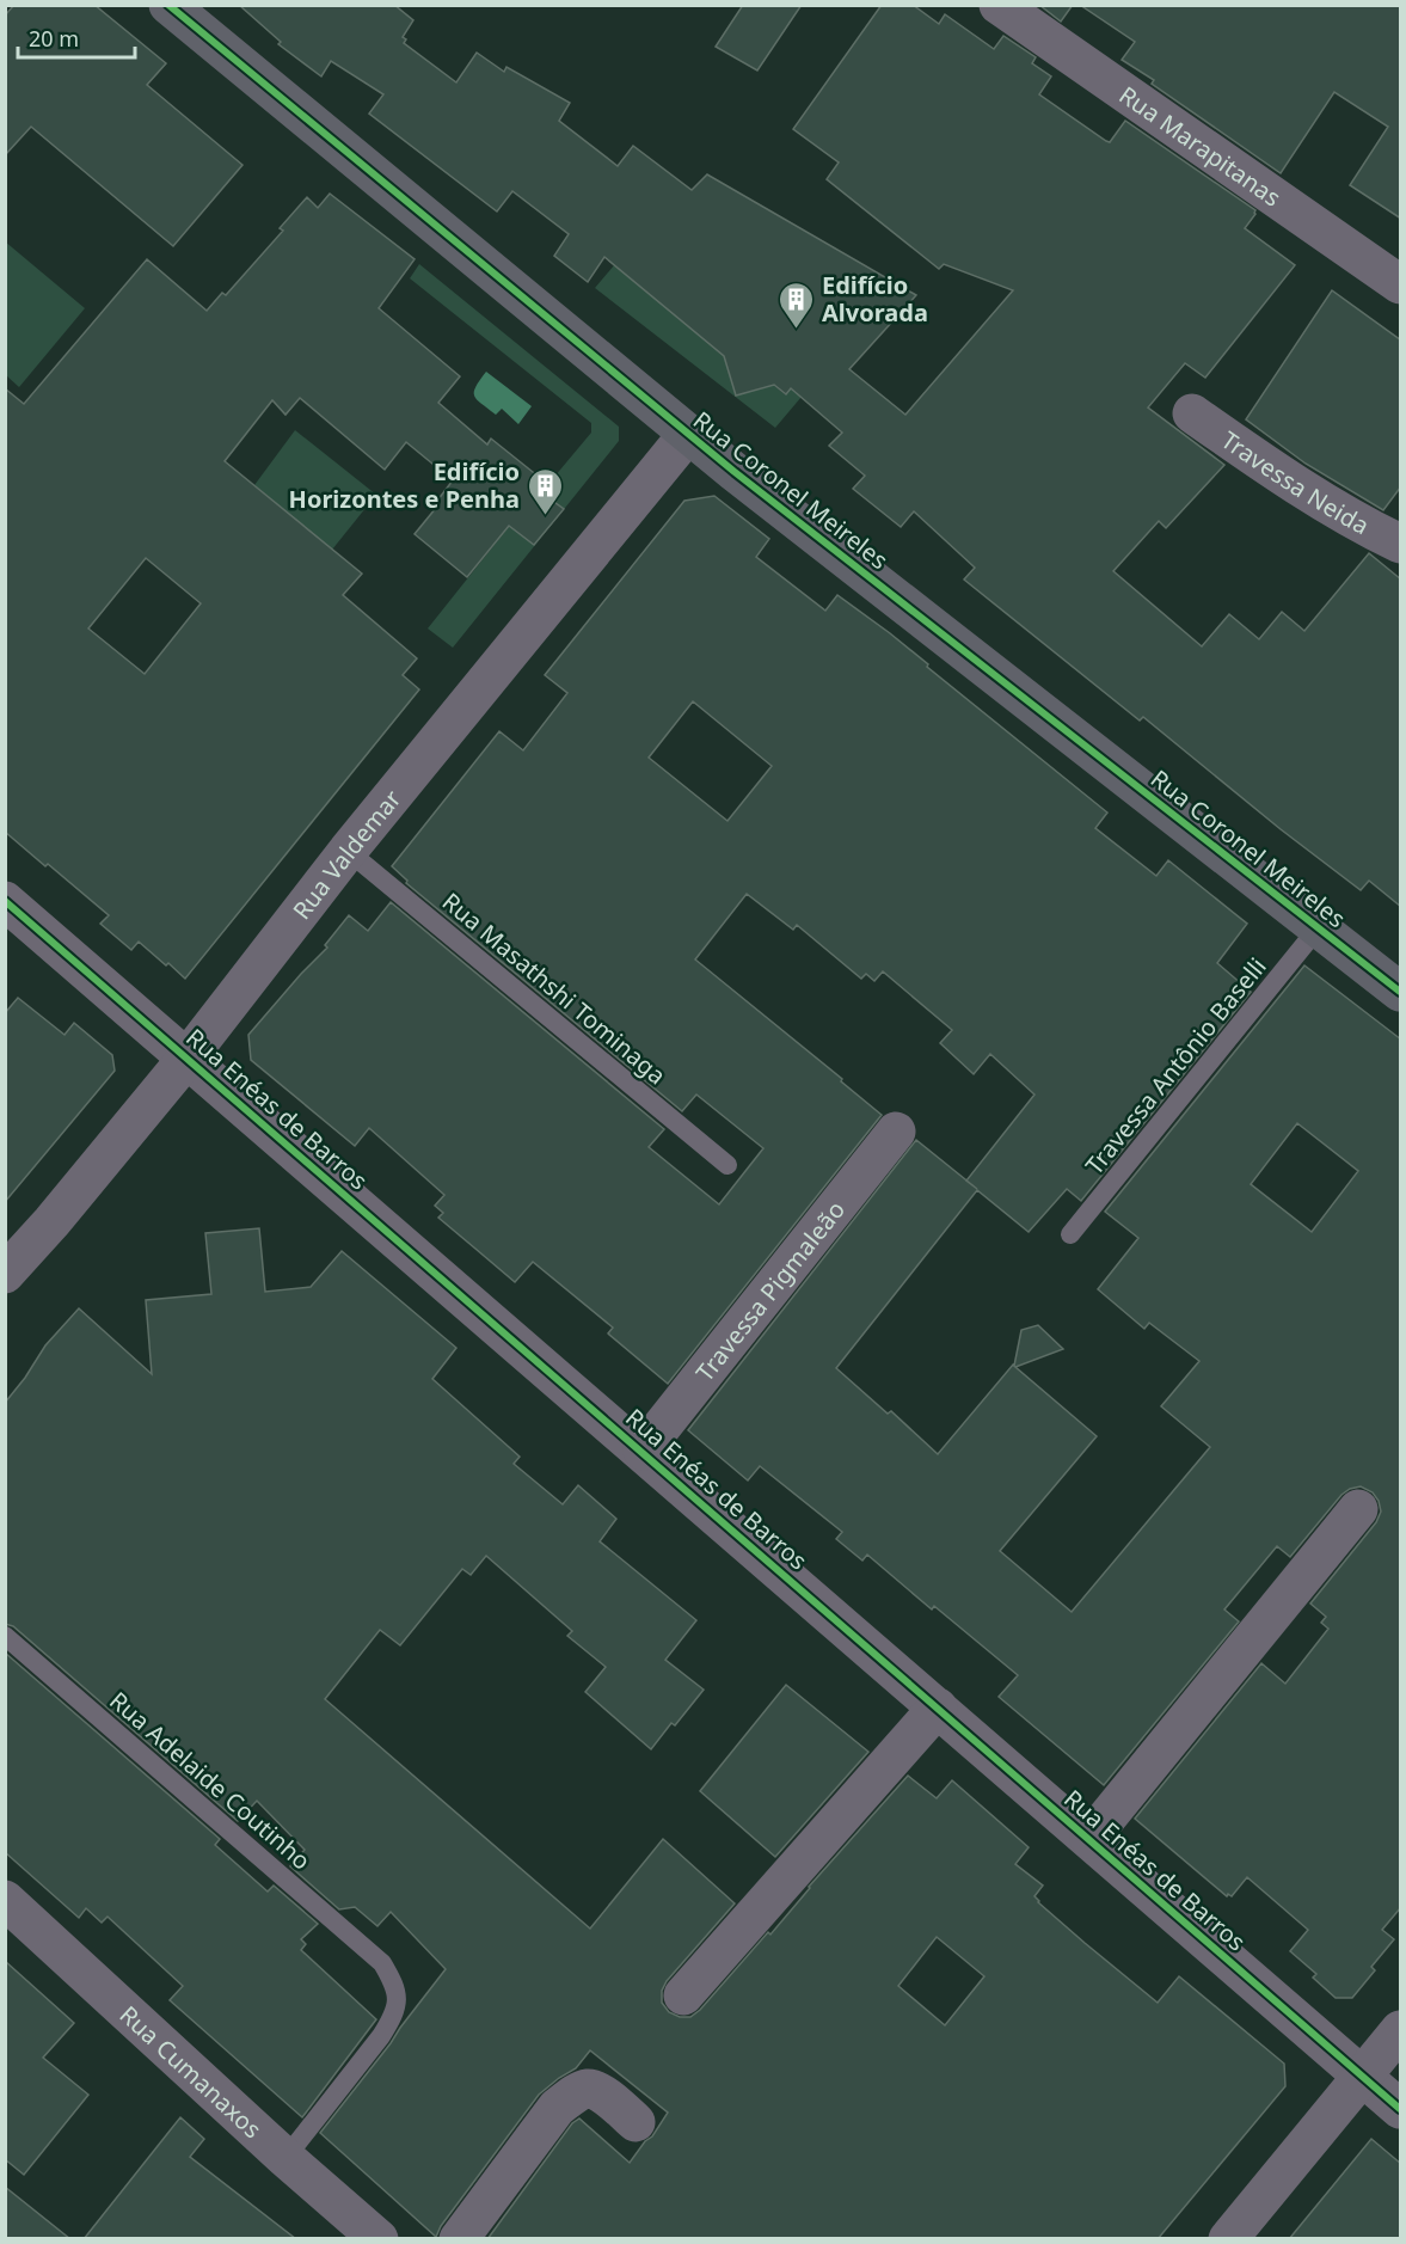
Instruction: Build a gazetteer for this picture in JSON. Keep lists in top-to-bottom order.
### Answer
{
  "streets": {
    "street": [
      "Rua Marapitanas",
      "Travessa Neida",
      "Rua Coronel Meireles",
      "Rua Valdemar",
      "Rua Enéas de Barros",
      "Travessa Pigmaleão",
      "Rua Cumanaxos"
    ],
    "lane": ["Rua Masathshi Tominaga", "Travessa Antônio Baselli", "Rua Adelaide Coutinho"]
  },
  "crossings": [
    ["Rua Coronel Meireles", "Rua Valdemar"],
    ["Rua Coronel Meireles", "Travessa Antônio Baselli"],
    ["Rua Valdemar", "Rua Masathshi Tominaga"],
    ["Rua Valdemar", "Rua Enéas de Barros"],
    ["Rua Enéas de Barros", "Travessa Pigmaleão"],
    ["Rua Adelaide Coutinho", "Rua Cumanaxos"]
  ],
  "places": {
    "building": ["Edifício Alvorada", "Edifício Horizontes e Penha"]
  },
  "scale_bar": "20 m"
}
